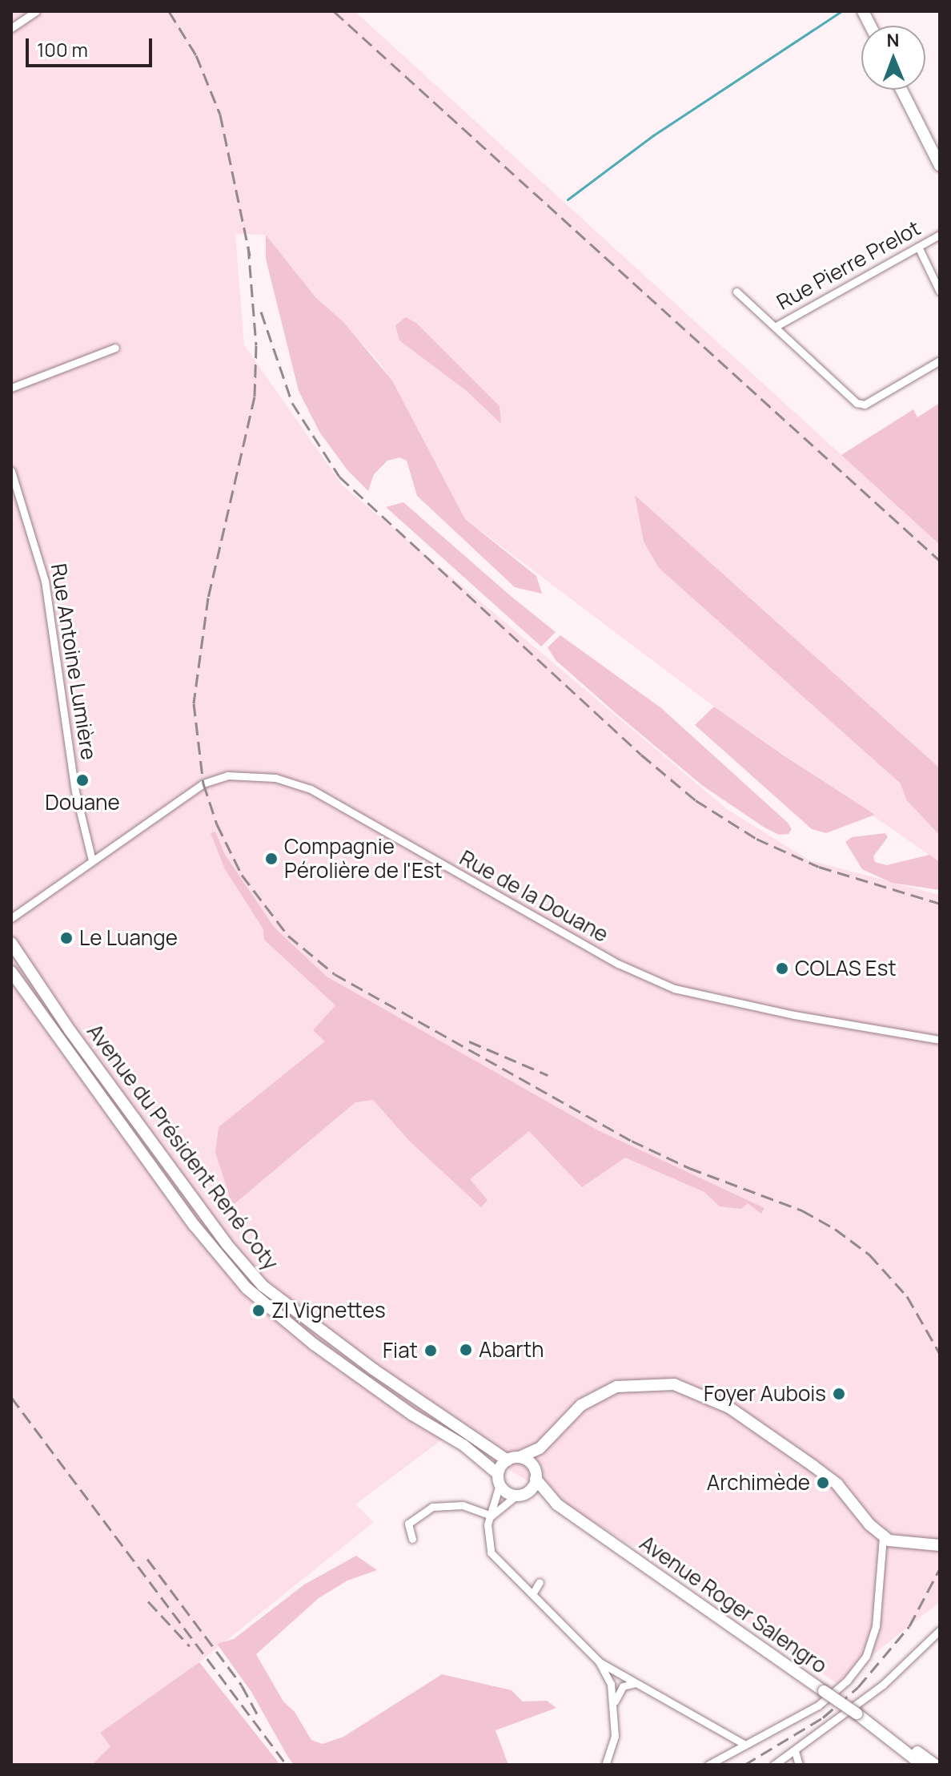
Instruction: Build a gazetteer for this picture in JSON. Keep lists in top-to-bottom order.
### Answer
{
  "streets": {
    "main road": ["Avenue du Président René Coty", "Avenue Roger Salengro"],
    "street": ["Rue Pierre Prelot", "Rue Antoine Lumière", "Rue de la Douane"]
  },
  "crossings": [
    ["Rue Antoine Lumière", "Rue de la Douane"],
    ["Avenue du Président René Coty", "Avenue Roger Salengro"]
  ],
  "places": [
    "Douane",
    "Compagnie Pérolière de l'Est",
    "Le Luange",
    "COLAS Est",
    "ZI Vignettes",
    "Abarth",
    "Fiat",
    "Foyer Aubois",
    "Archimède"
  ],
  "scale_bar": "100 m",
  "north": "top"
}
